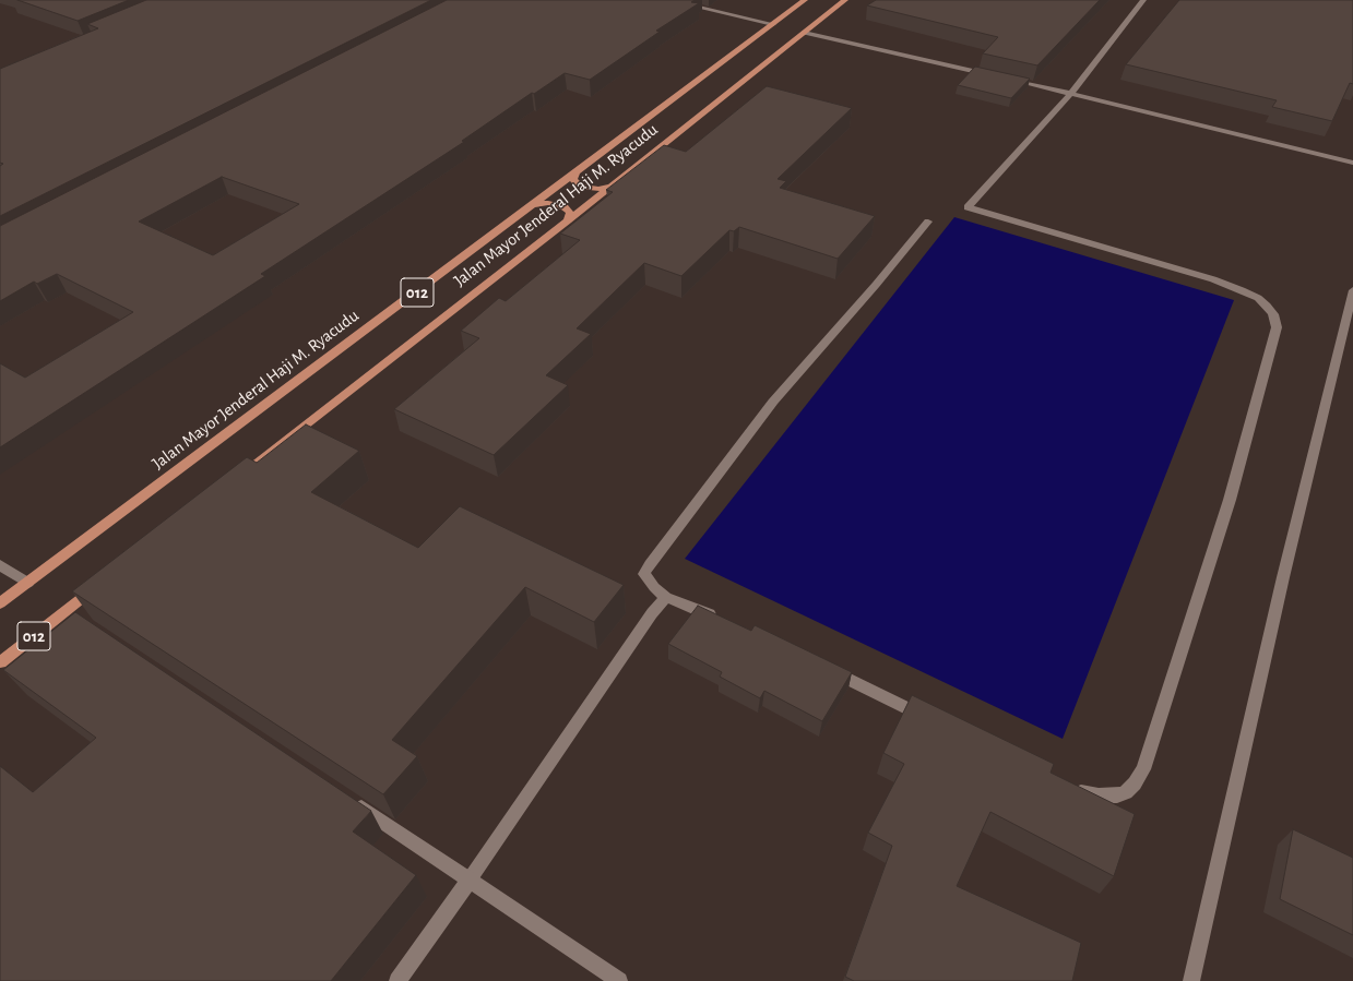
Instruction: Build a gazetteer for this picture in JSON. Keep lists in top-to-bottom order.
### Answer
{
  "streets": {
    "main road": ["Jalan Mayor Jenderal Haji M. Ryacudu", "012"]
  }
}
